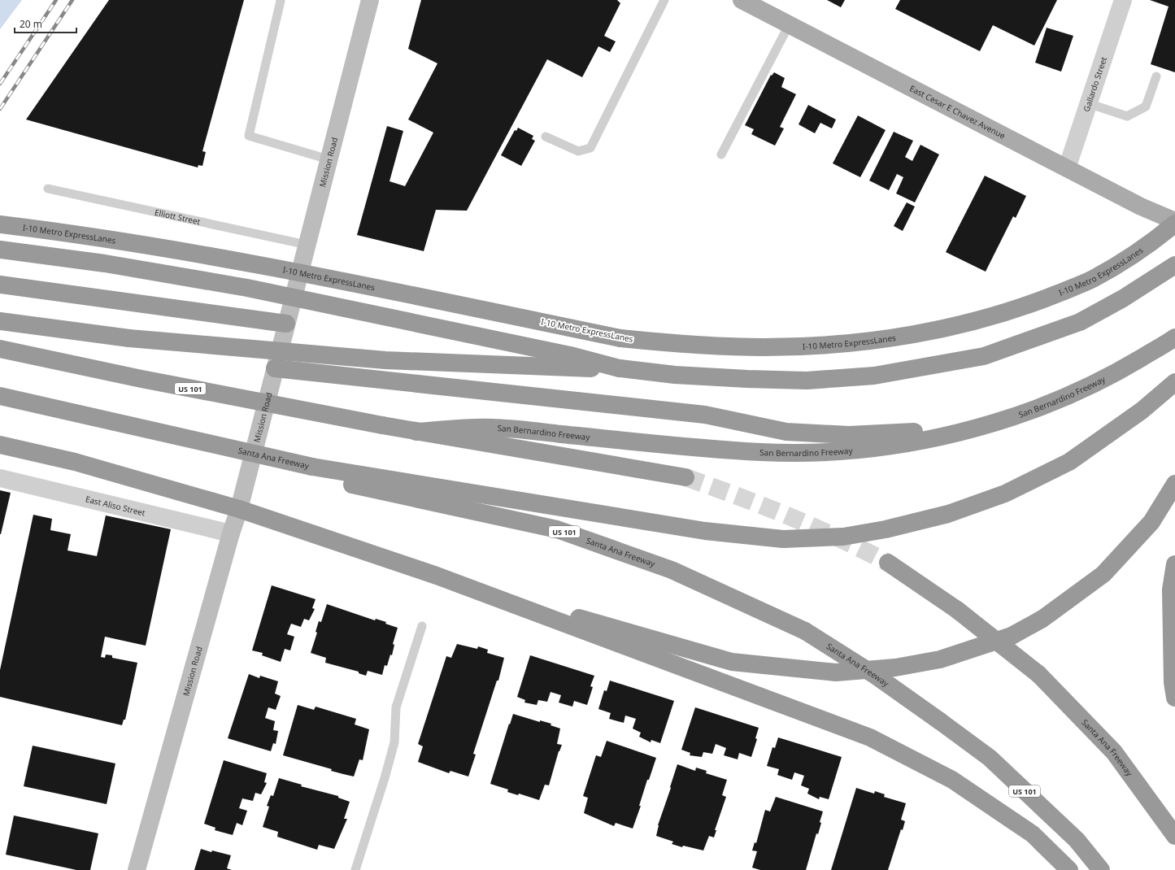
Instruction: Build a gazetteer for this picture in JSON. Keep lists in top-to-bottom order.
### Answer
{
  "streets": {
    "highway": [
      "I-10 Metro ExpressLanes",
      "US 101",
      "San Bernardino Freeway",
      "Santa Ana Freeway"
    ],
    "main road": ["East Cesar E Chavez Avenue", "Mission Road"],
    "street": ["Gallardo Street", "East Aliso Street"],
    "lane": ["Elliott Street"]
  },
  "crossings": [
    ["Gallardo Street", "East Cesar E Chavez Avenue"],
    ["Mission Road", "Elliott Street"],
    ["Mission Road", "East Aliso Street"],
    ["US 101", "San Bernardino Freeway"]
  ],
  "scale_bar": "20 m"
}
